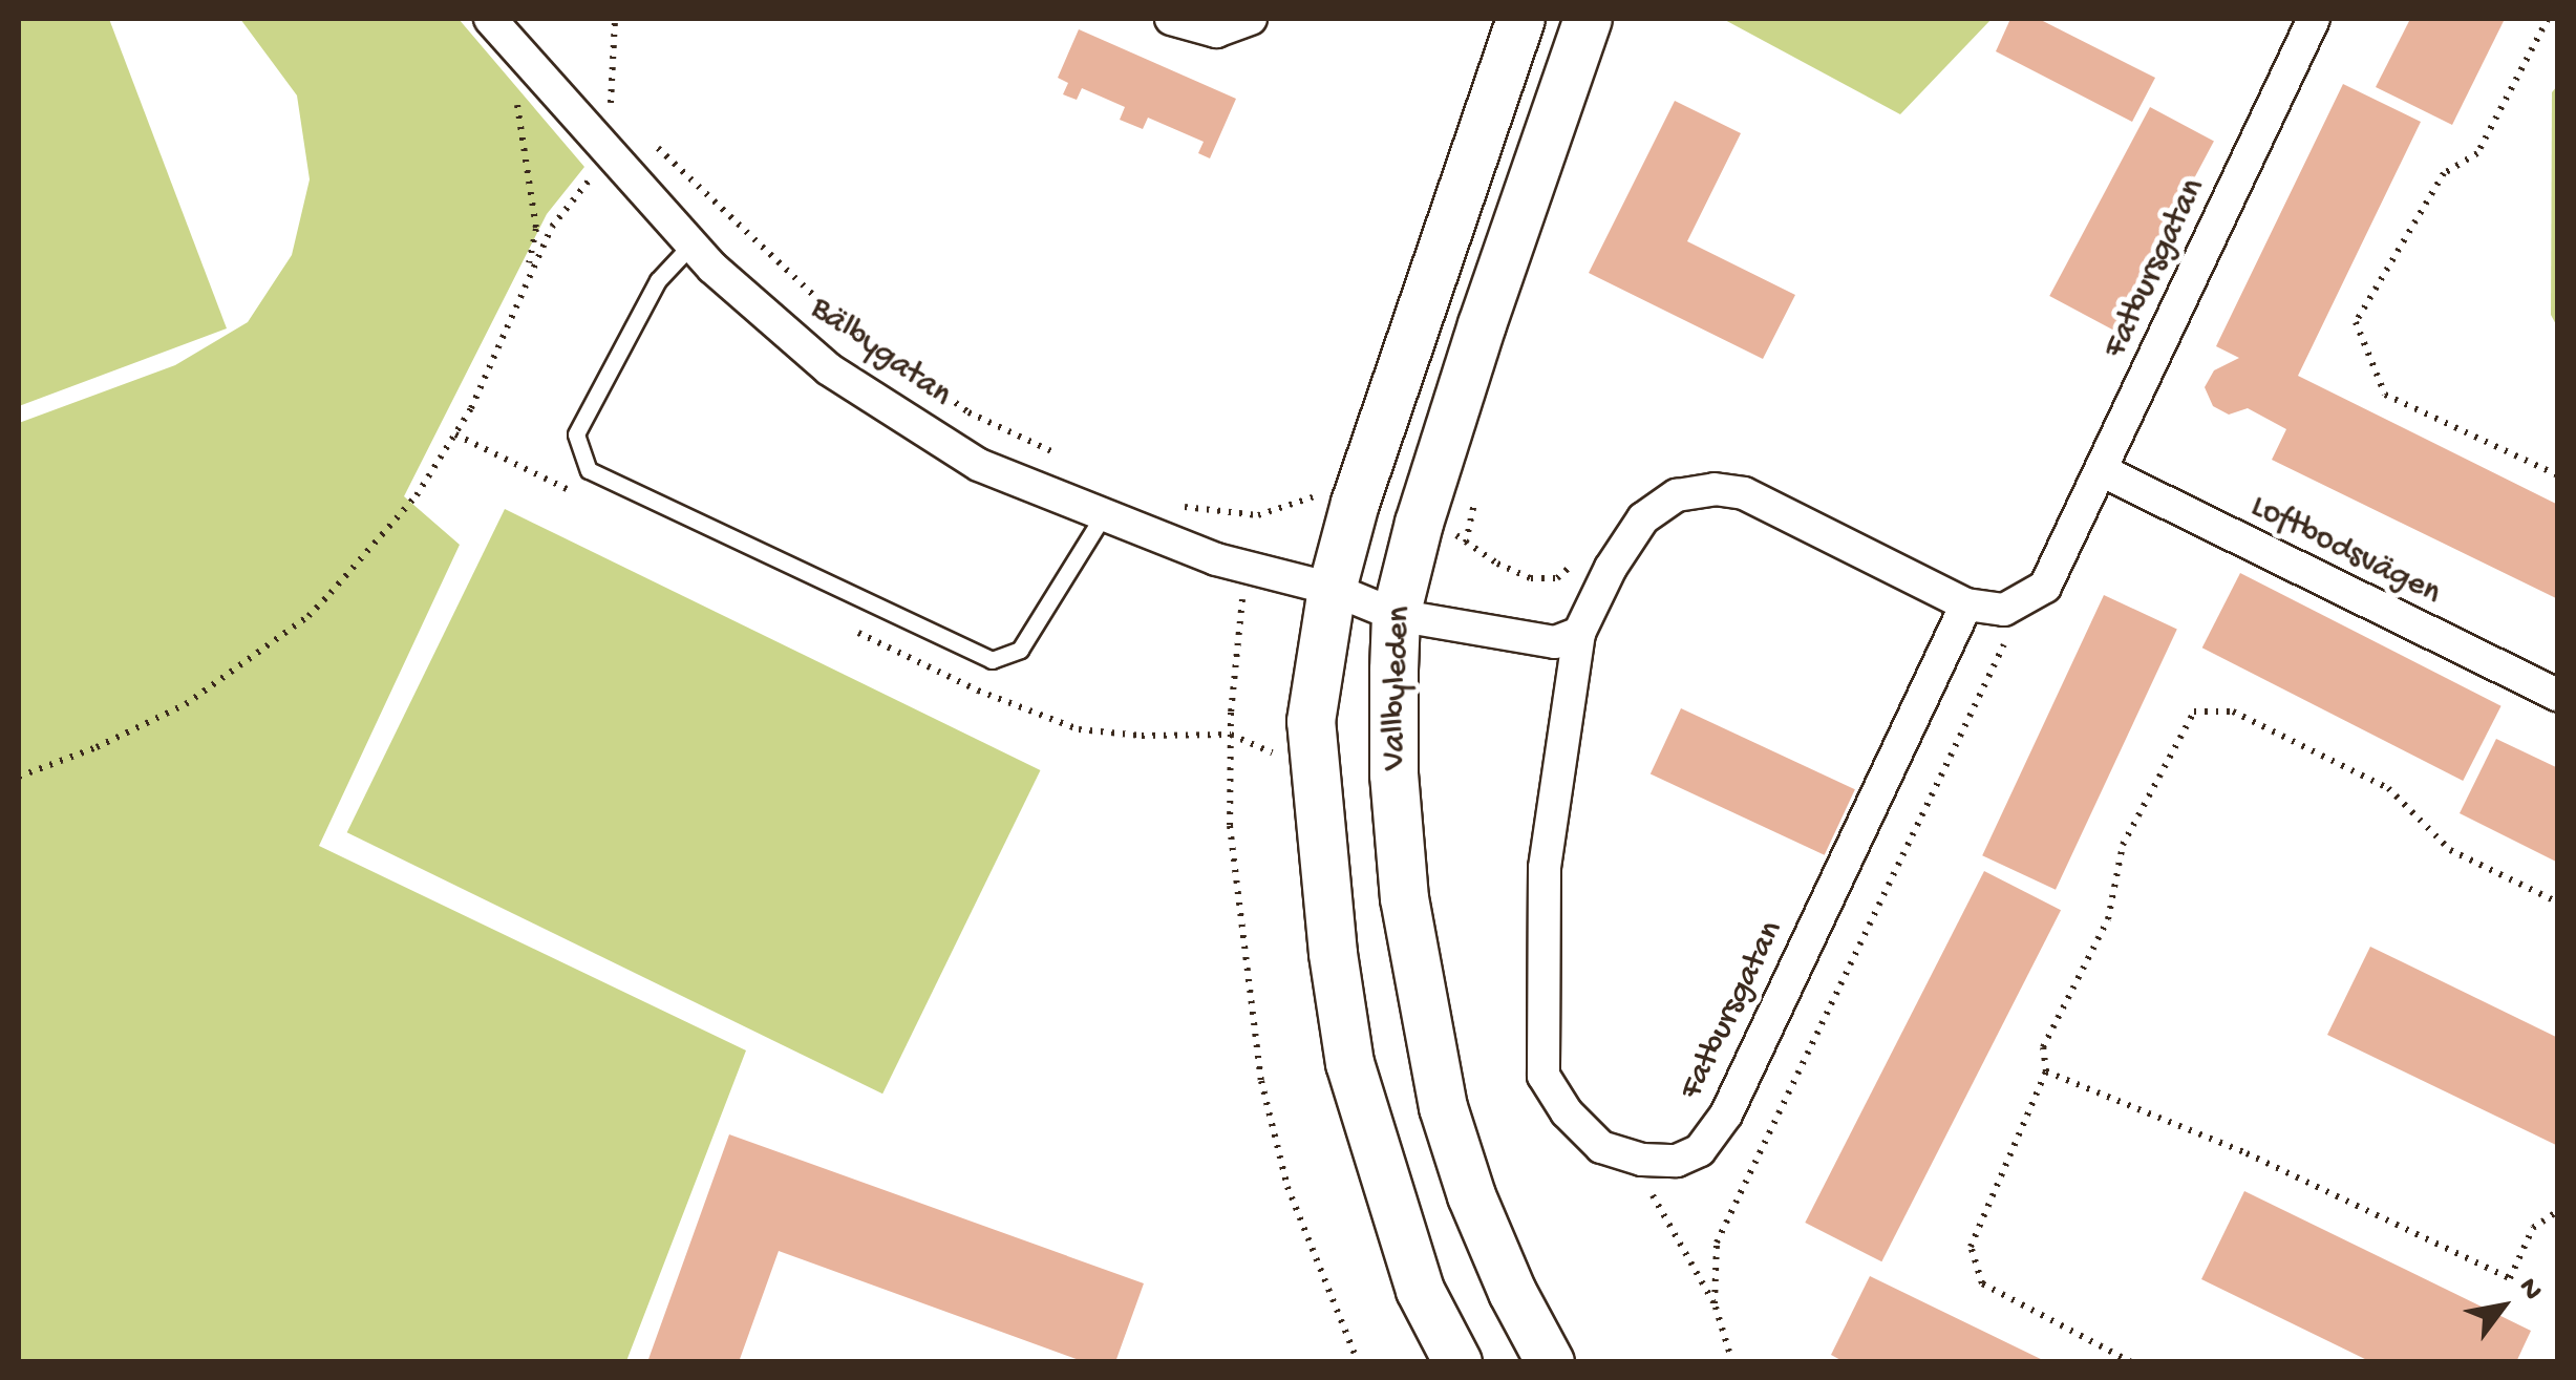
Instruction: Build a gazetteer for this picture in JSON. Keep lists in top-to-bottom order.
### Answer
{
  "streets": {
    "main road": ["Vallbyleden"],
    "street": ["Fatbursgatan", "Bälbygatan", "Loftbodsvägen"]
  },
  "crossings": [
    ["Fatbursgatan", "Loftbodsvägen"],
    ["Bälbygatan", "Vallbyleden"]
  ],
  "north": "top right"
}
